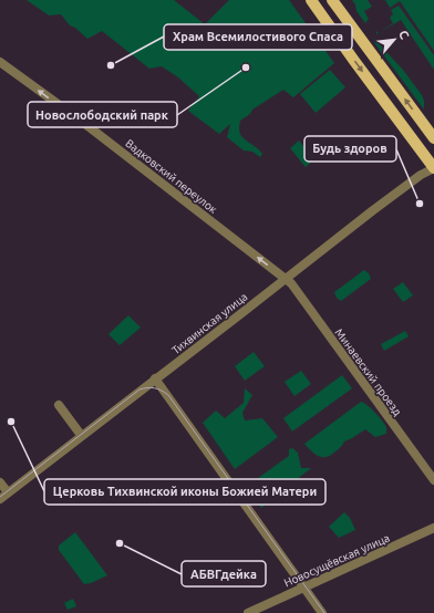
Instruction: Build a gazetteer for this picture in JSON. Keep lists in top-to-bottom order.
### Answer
{
  "streets": {
    "street": [
      "Вадковский переулок",
      "Тихвинская улица",
      "Минаевский проезд",
      "Новосущёвская улица"
    ]
  },
  "crossings": [
    ["Вадковский переулок", "Тихвинская улица"],
    ["Вадковский переулок", "Минаевский проезд"],
    ["Тихвинская улица", "Минаевский проезд"]
  ],
  "one_way": ["Вадковский переулок"],
  "places": [
    "Храм Всемилостивого Спаса",
    "Новослободский парк",
    "Будь здоров",
    "Церковь Тихвинской иконы Божией Матери",
    "АБВГдейка"
  ],
  "north": "top right"
}
